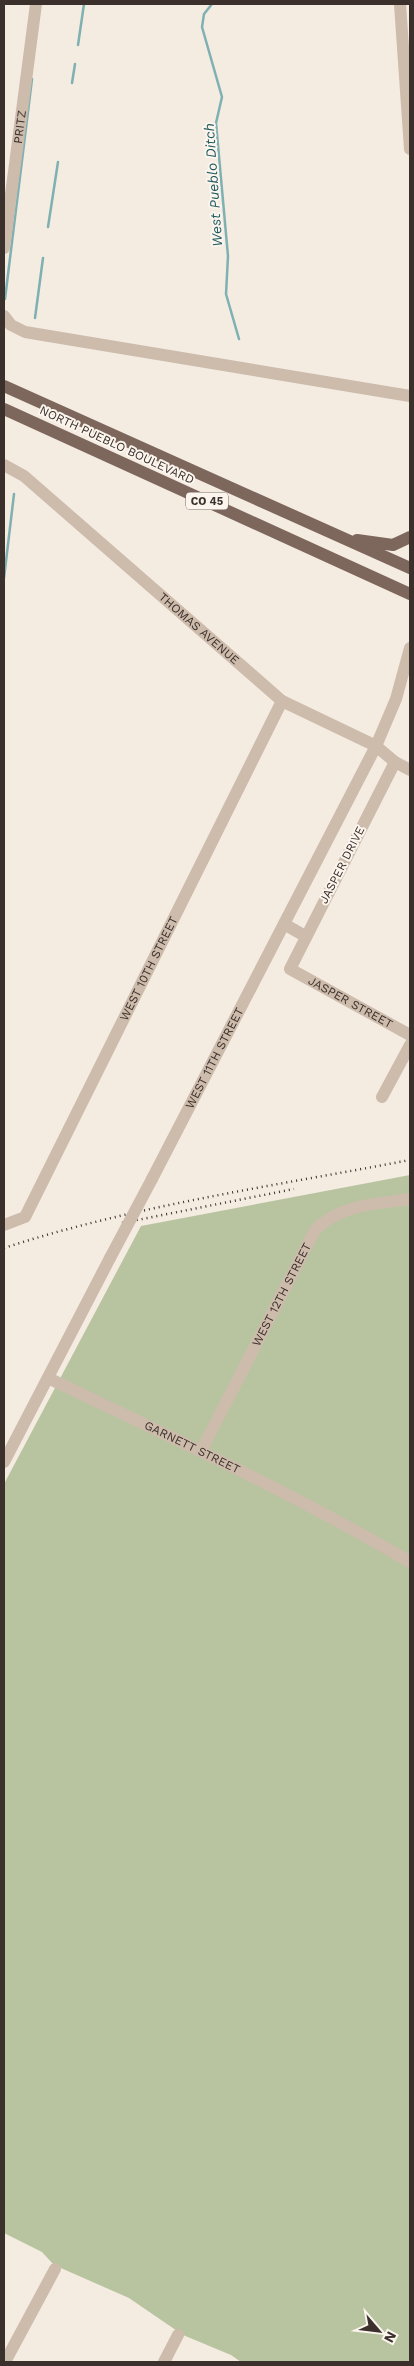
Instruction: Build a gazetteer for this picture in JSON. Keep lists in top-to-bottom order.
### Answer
{
  "streets": {
    "main road": ["NORTH PUEBLO BOULEVARD", "CO 45"],
    "street": [
      "PRITZ",
      "THOMAS AVENUE",
      "JASPER DRIVE",
      "WEST 10TH STREET",
      "JASPER STREET",
      "WEST 11TH STREET",
      "WEST 12TH STREET",
      "GARNETT STREET"
    ]
  },
  "crossings": [
    ["THOMAS AVENUE", "JASPER DRIVE"],
    ["THOMAS AVENUE", "WEST 10TH STREET"],
    ["THOMAS AVENUE", "WEST 11TH STREET"],
    ["JASPER DRIVE", "JASPER STREET"],
    ["WEST 11TH STREET", "GARNETT STREET"],
    ["WEST 12TH STREET", "GARNETT STREET"]
  ],
  "water": ["West Pueblo Ditch"],
  "north": "bottom right"
}
